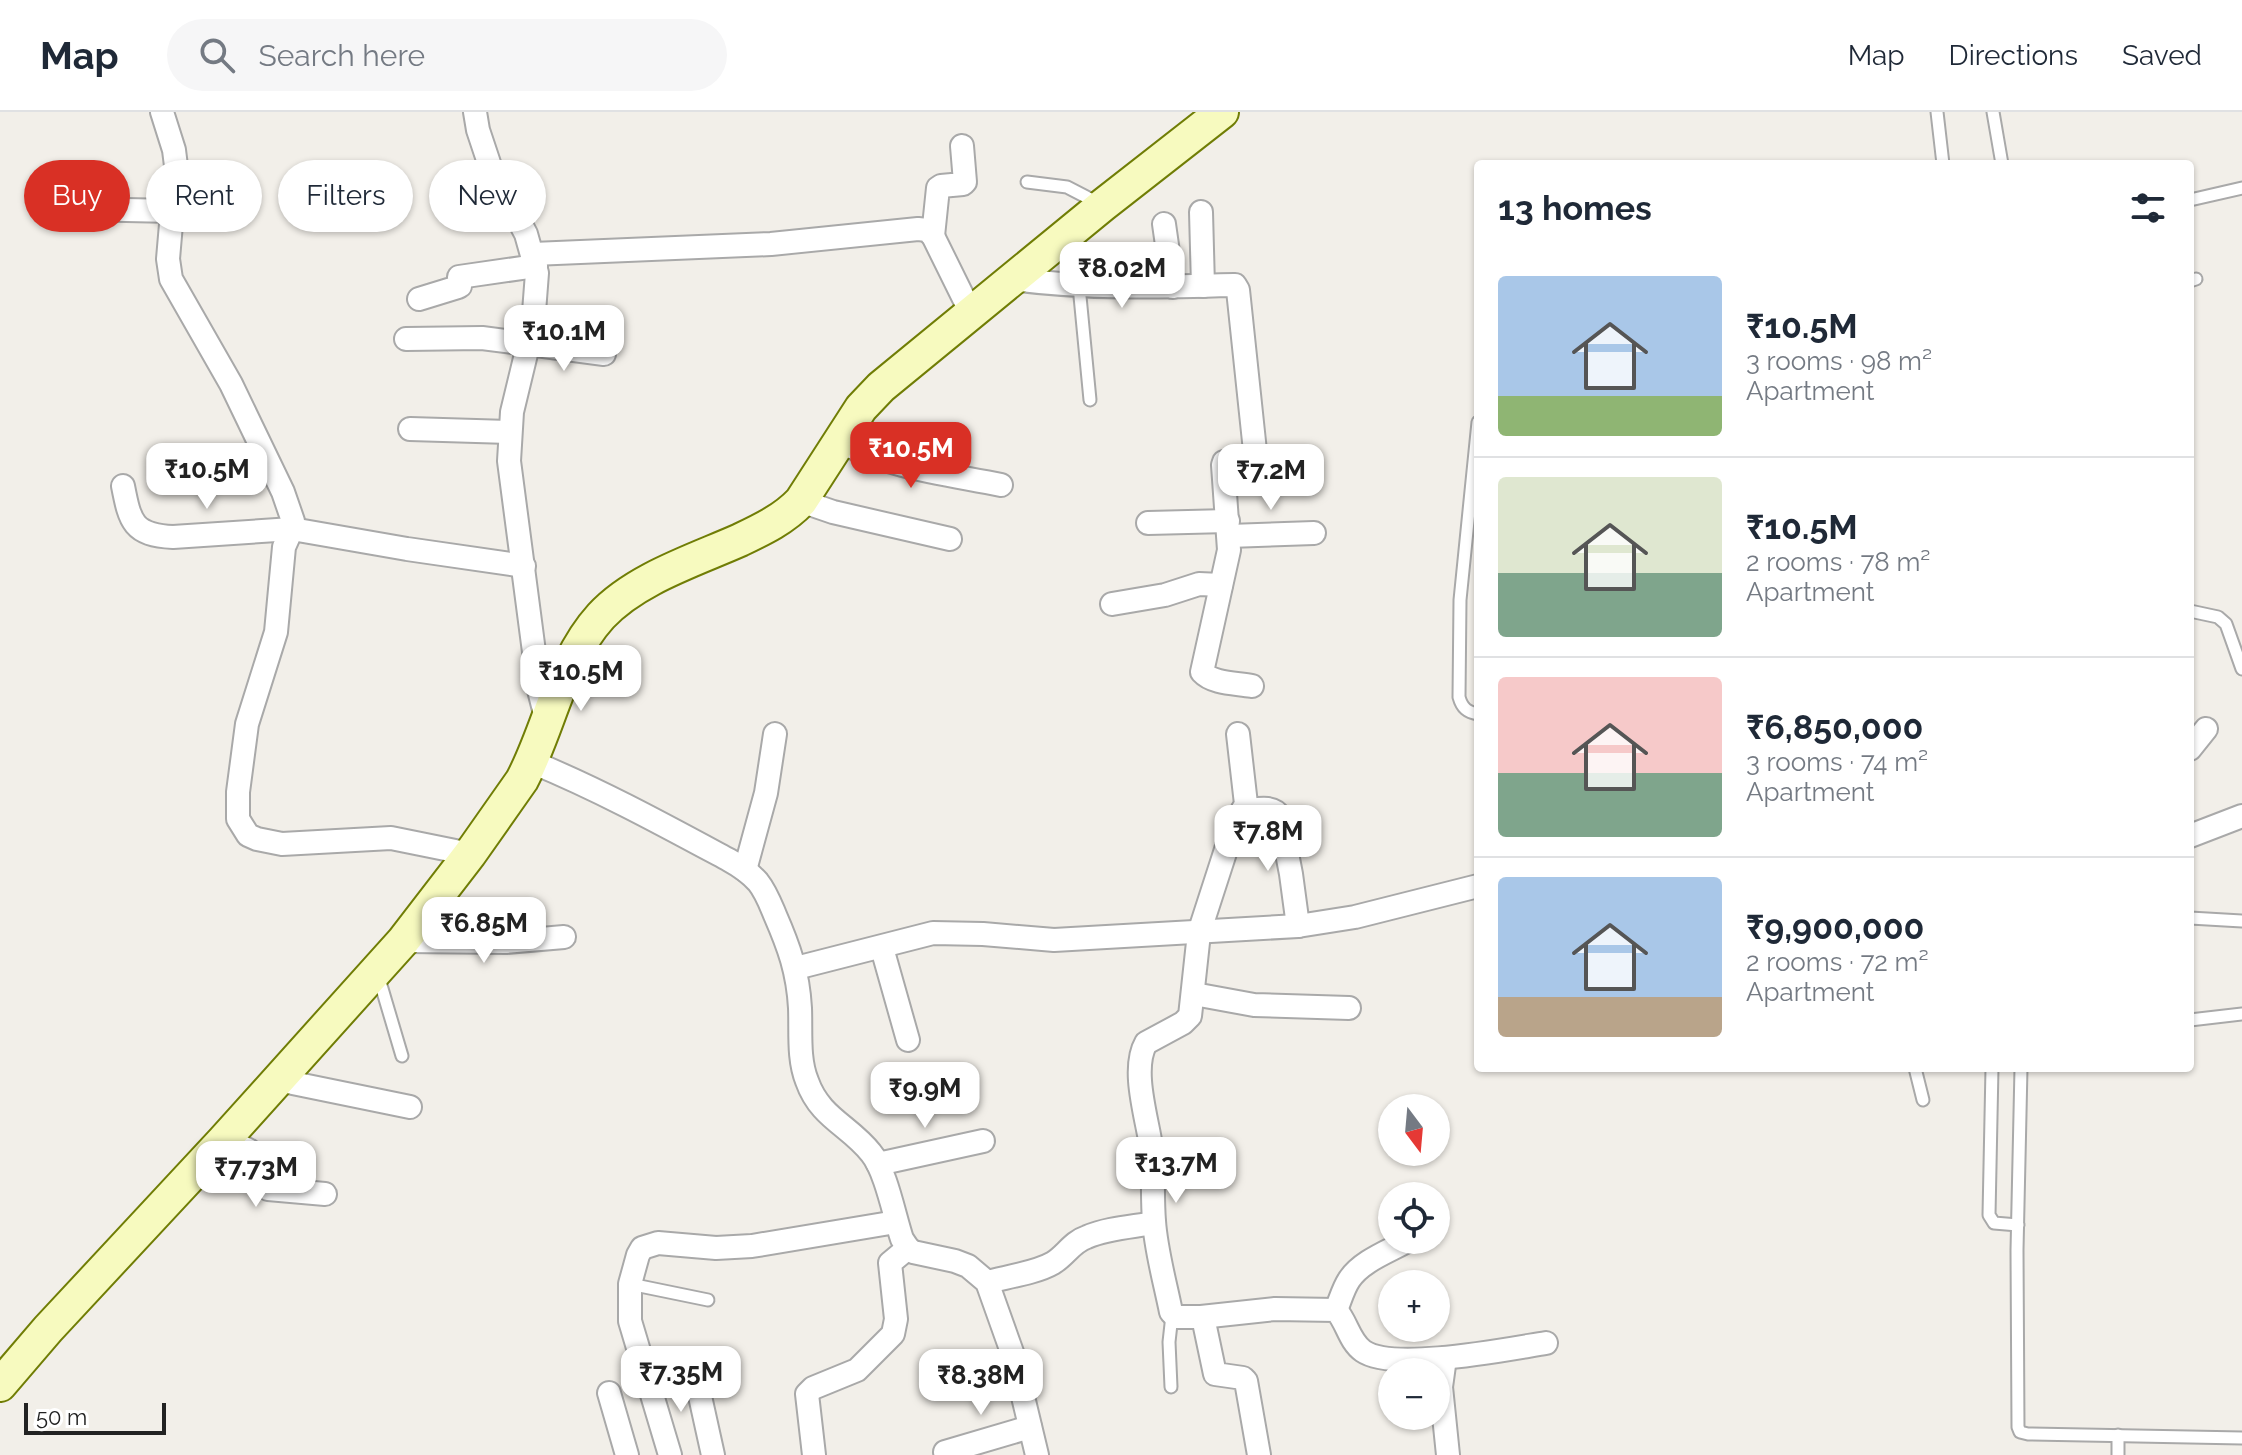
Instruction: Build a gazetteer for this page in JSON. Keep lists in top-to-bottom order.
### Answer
{
  "scale_bar": "50 m",
  "north": "bottom",
  "page": {
    "header": "Map",
    "search": "Search here",
    "nav": ["Map", "Directions", "Saved"],
    "chip": [
      "Buy",
      "Rent",
      "Filters",
      "New"
    ],
    "heading": "13 homes",
    "price": [
      "₹8.02M",
      "₹10.1M",
      "₹10.5M",
      "₹10.5M",
      "₹7.2M",
      "₹10.5M",
      "₹7.8M",
      "₹6.85M",
      "₹9.9M",
      "₹13.7M",
      "₹7.73M",
      "₹7.35M",
      "₹8.38M"
    ],
    "list": [
      {
        "name": "₹10.5M",
        "note": "3 rooms · 98 m² · Apartment"
      },
      {
        "name": "₹10.5M",
        "note": "2 rooms · 78 m² · Apartment"
      },
      {
        "name": "₹6,850,000",
        "note": "3 rooms · 74 m² · Apartment"
      },
      {
        "name": "₹9,900,000",
        "note": "2 rooms · 72 m² · Apartment"
      }
    ],
    "map_buttons": ["+", "−"],
    "scale": "50 m"
  }
}
